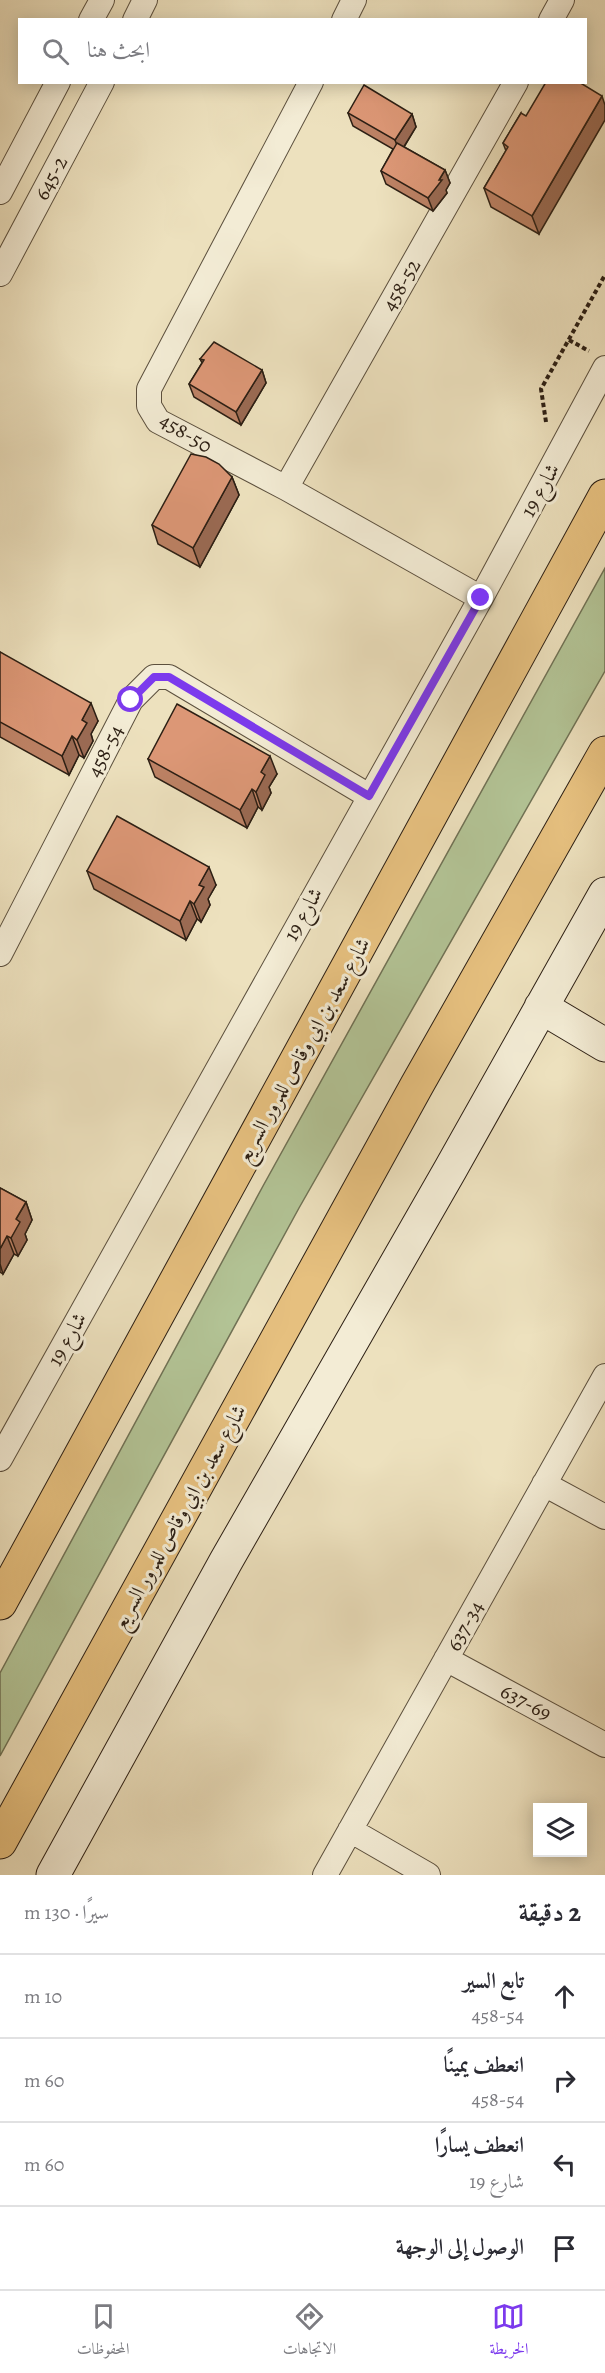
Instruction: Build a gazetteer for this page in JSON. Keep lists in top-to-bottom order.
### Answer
{
  "streets": {
    "highway": ["شارع سعد بن ابي وقاص للمرور السريع"],
    "street": [
      "645-2",
      "458-52",
      "458-50",
      "شارع 19",
      "458-54",
      "637-34",
      "637-69"
    ]
  },
  "crossings": [
    ["458-52", "458-50"],
    ["458-50", "شارع 19"],
    ["شارع 19", "458-54"],
    ["637-34", "637-69"]
  ],
  "page": {
    "search": "ابحث هنا",
    "heading": ["2 دقيقة", "سيرًا · 130 m"],
    "list": [
      ["تابع السير", "458-54", "10 m"],
      ["انعطف يمينًا", "458-54", "60 m"],
      ["انعطف يسارًا", "شارع 19", "60 m"],
      "الوصول إلى الوجهة"
    ],
    "nav": ["الخريطة", "الاتجاهات", "المحفوظات"]
  }
}
